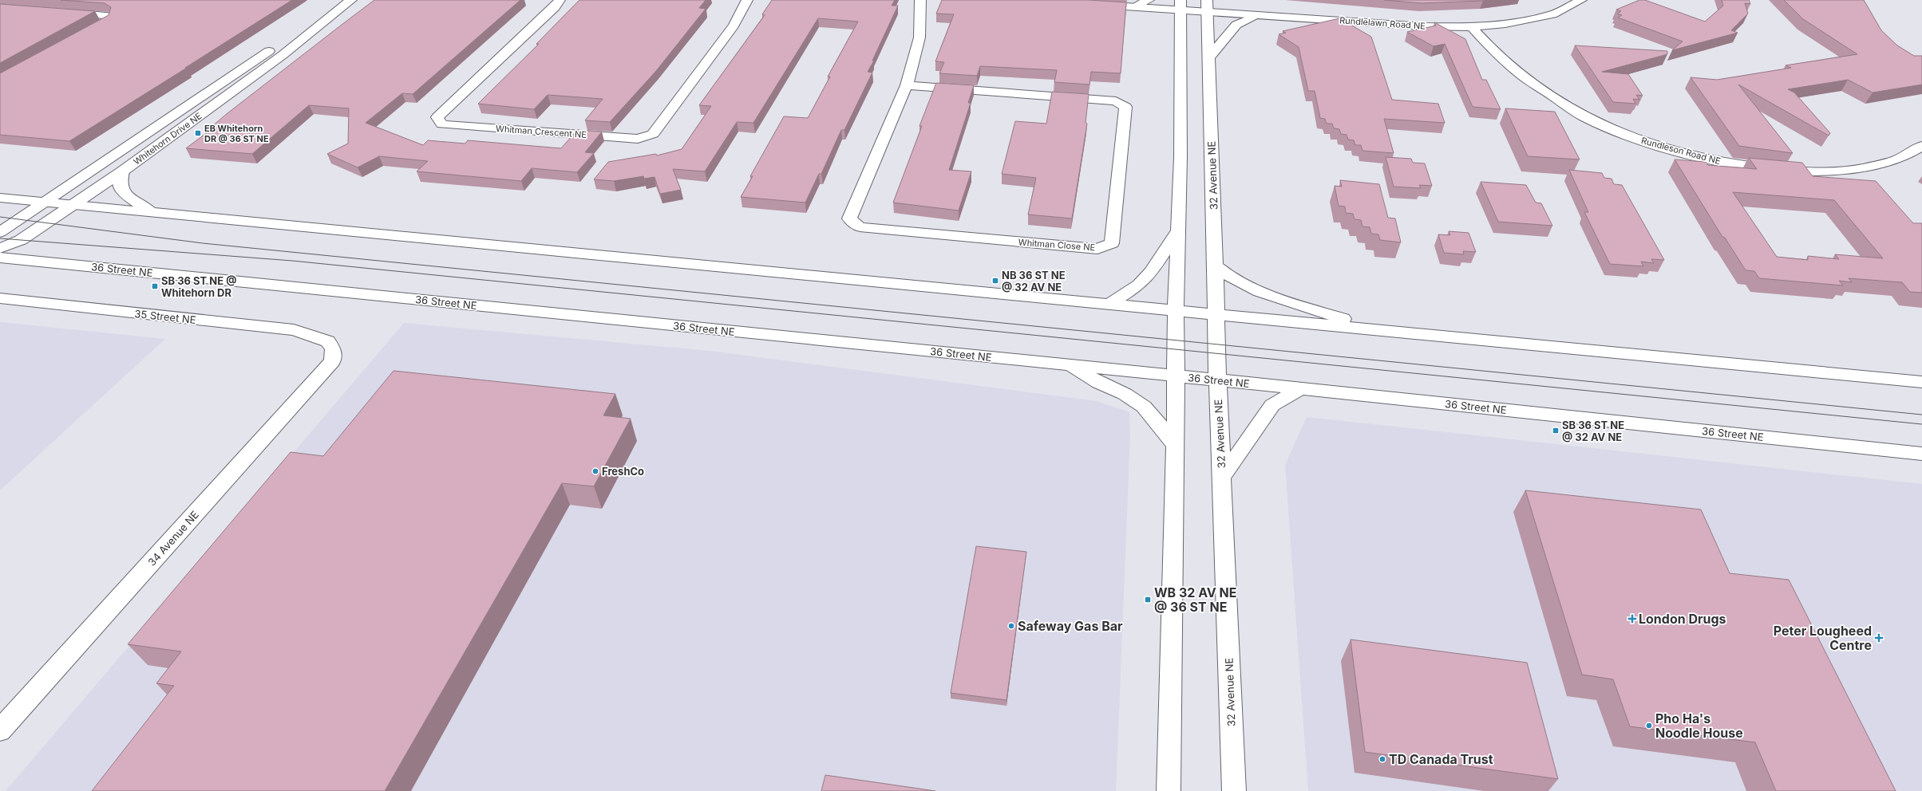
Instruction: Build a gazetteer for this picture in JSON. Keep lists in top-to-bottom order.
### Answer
{
  "streets": {
    "main road": [
      "Rundlelawn Road NE",
      "Whitman Crescent NE",
      "Whitehorn Drive NE",
      "Rundleson Road NE",
      "32 Avenue NE",
      "Whitman Close NE",
      "36 Street NE",
      "35 Street NE",
      "34 Avenue NE"
    ]
  },
  "crossings": [
    ["Rundlelawn Road NE", "Rundleson Road NE"],
    ["Rundlelawn Road NE", "32 Avenue NE"],
    ["32 Avenue NE", "36 Street NE"],
    ["35 Street NE", "34 Avenue NE"]
  ],
  "places": {
    "transit": [
      "EB Whitehorn DR @ 36 ST NE",
      "NB 36 ST NE @ 32 AV NE",
      "SB 36 ST NE @ Whitehorn DR",
      "SB 36 ST NE @ 32 AV NE",
      "WB 32 AV NE @ 36 ST NE"
    ],
    "other": [
      "FreshCo",
      "Safeway Gas Bar",
      "Pho Ha's Noodle House",
      "TD Canada Trust"
    ],
    "health": ["London Drugs", "Peter Lougheed Centre"]
  }
}
